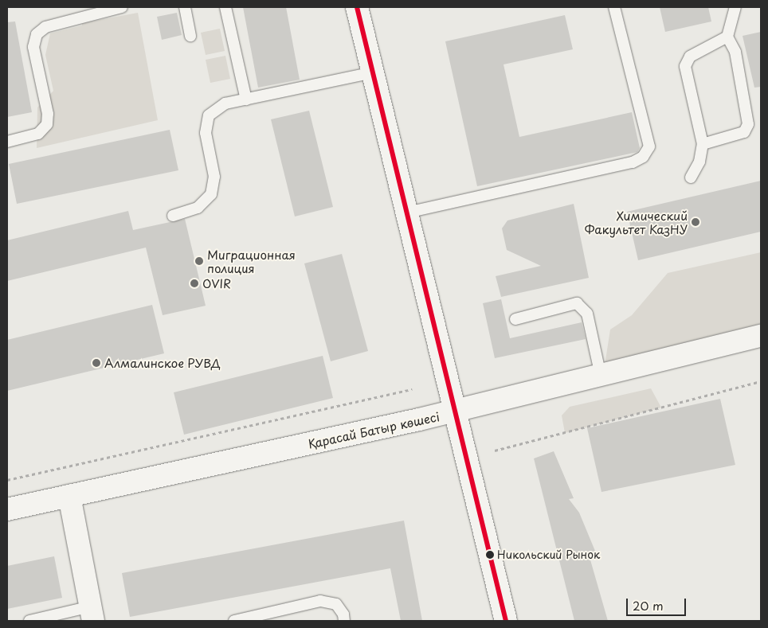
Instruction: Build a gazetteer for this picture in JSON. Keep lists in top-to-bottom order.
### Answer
{
  "streets": {
    "street": ["Қарасай Батыр көшесі"]
  },
  "places": [
    "Химический Факультет КазНУ",
    "Миграционная полиция",
    "OVIR",
    "Алмалинское РУВД",
    "Никольский Рынок"
  ],
  "scale_bar": "20 m"
}
